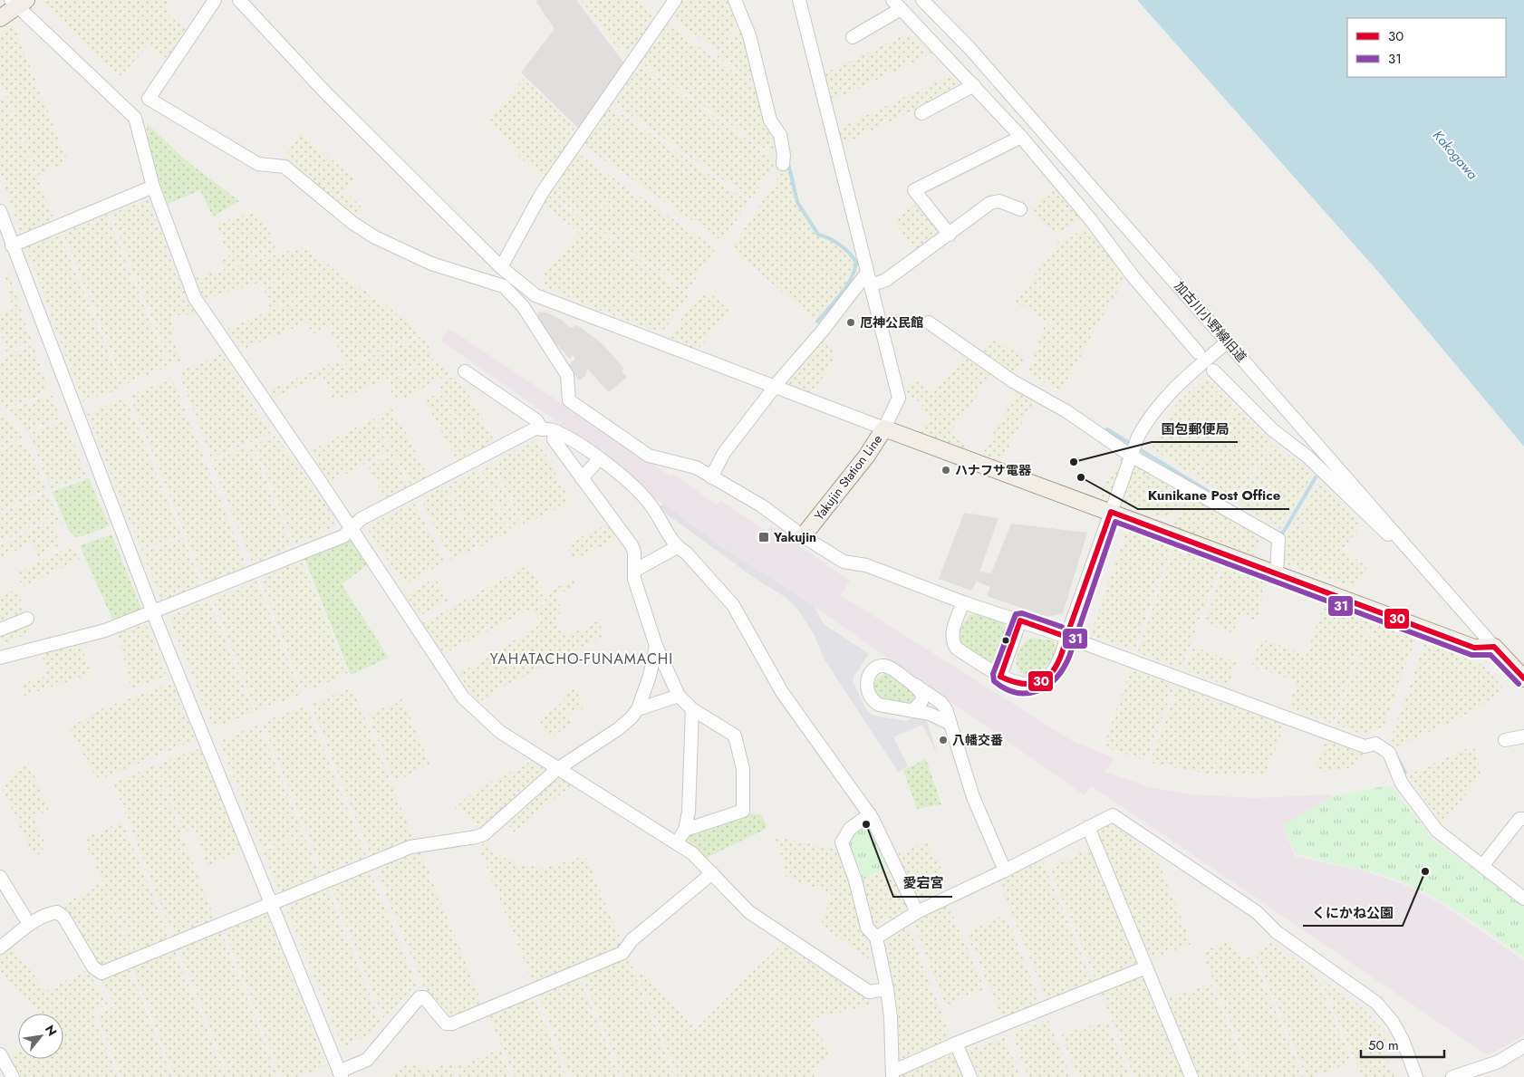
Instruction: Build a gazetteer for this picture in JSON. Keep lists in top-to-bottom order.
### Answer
{
  "streets": {
    "main road": ["Yakujin Station Line"],
    "street": ["加古川小野線旧道"]
  },
  "crossings": [
    ["加古川小野線旧道", "Yakujin Station Line"]
  ],
  "districts": ["YAHATACHO-FUNAMACHI"],
  "water": ["Kakogawa"],
  "places": {
    "other": [
      "厄神公民館",
      "国包郵便局",
      "ハナフサ電器",
      "Kunikane Post Office",
      "八幡交番",
      "愛宕宮",
      "くにかね公園"
    ],
    "transit": ["Yakujin"]
  },
  "lines": ["transit line 30", "transit line 31"],
  "legend": ["30", "31"],
  "scale_bar": "50 m",
  "north": "top right"
}
